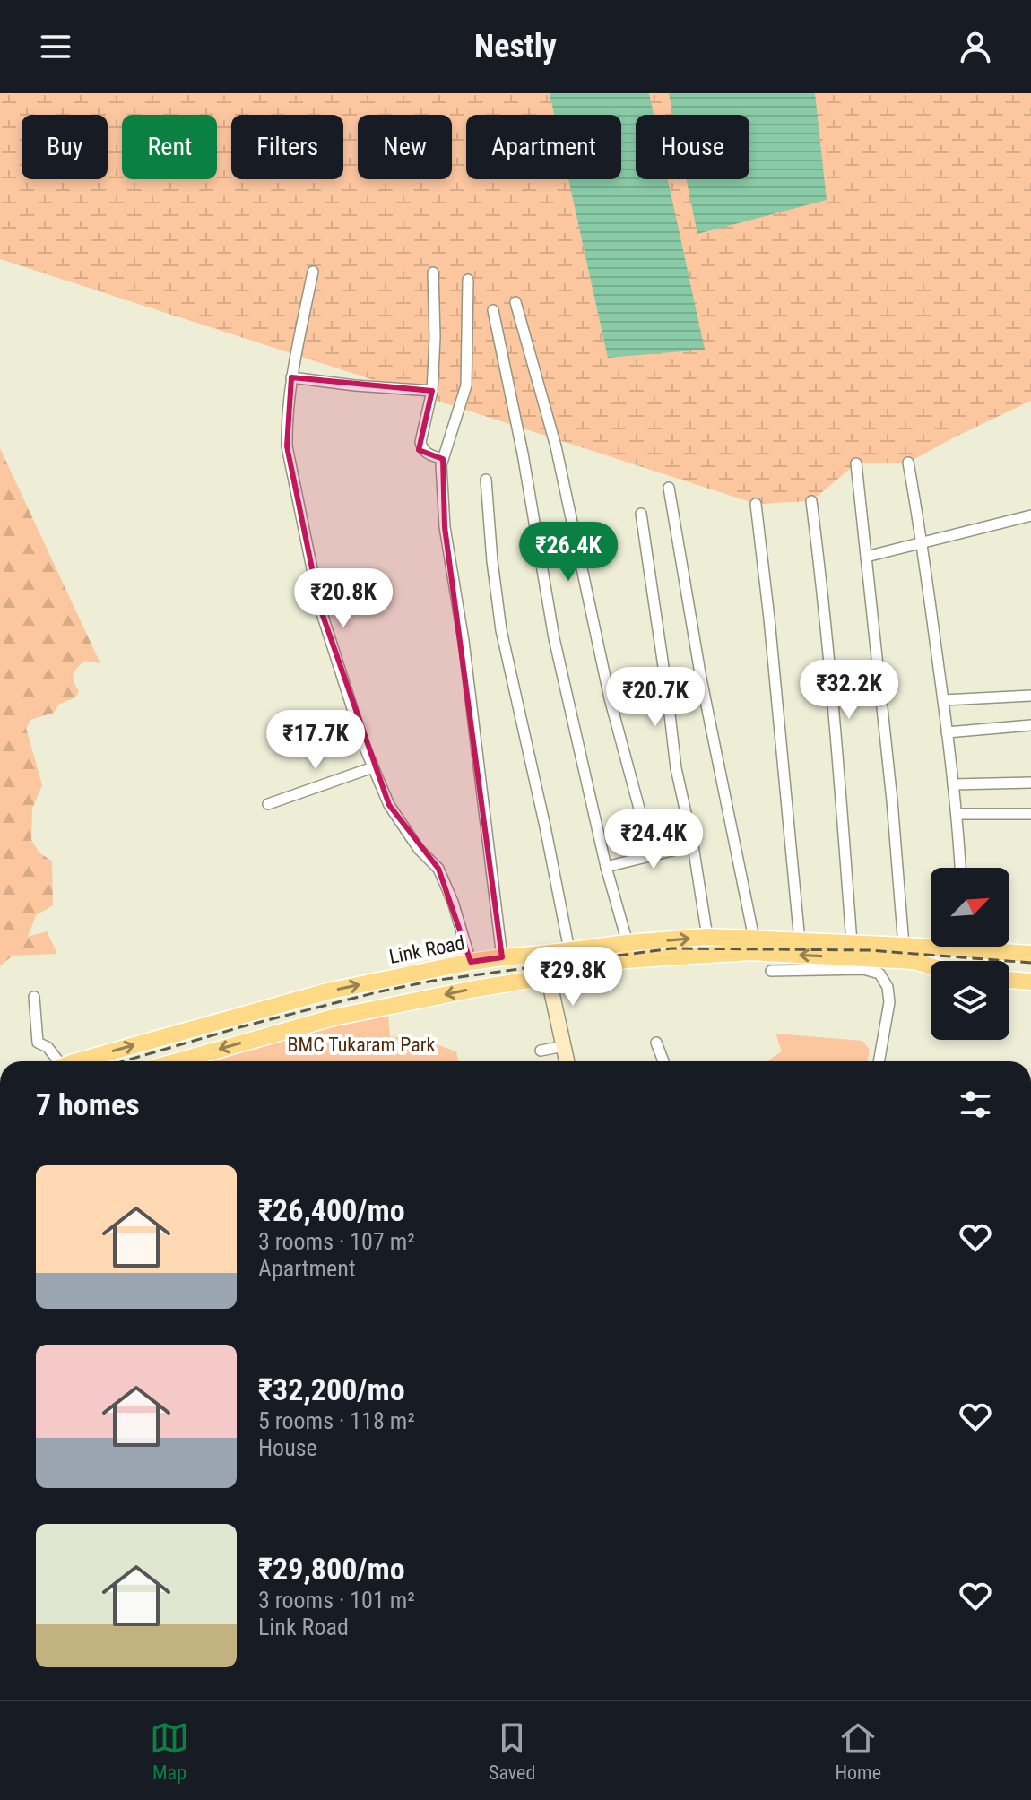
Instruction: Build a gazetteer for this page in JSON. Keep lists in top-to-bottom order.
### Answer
{
  "streets": {
    "main road": ["Link Road"]
  },
  "parks": ["BMC Tukaram Park"],
  "north": "top right",
  "page": {
    "header": "Nestly",
    "chip": [
      "Buy",
      "Rent",
      "Filters",
      "New",
      "Apartment",
      "House"
    ],
    "price": [
      "₹26.4K",
      "₹20.8K",
      "₹32.2K",
      "₹20.7K",
      "₹17.7K",
      "₹24.4K",
      "₹29.8K"
    ],
    "heading": "7 homes",
    "list": [
      {
        "name": "₹26,400/mo",
        "note": "3 rooms · 107 m² · Apartment"
      },
      {
        "name": "₹32,200/mo",
        "note": "5 rooms · 118 m² · House"
      },
      {
        "name": "₹29,800/mo",
        "note": "3 rooms · 101 m² · Link Road"
      }
    ],
    "tabs": ["Map", "Saved", "Home"]
  }
}
